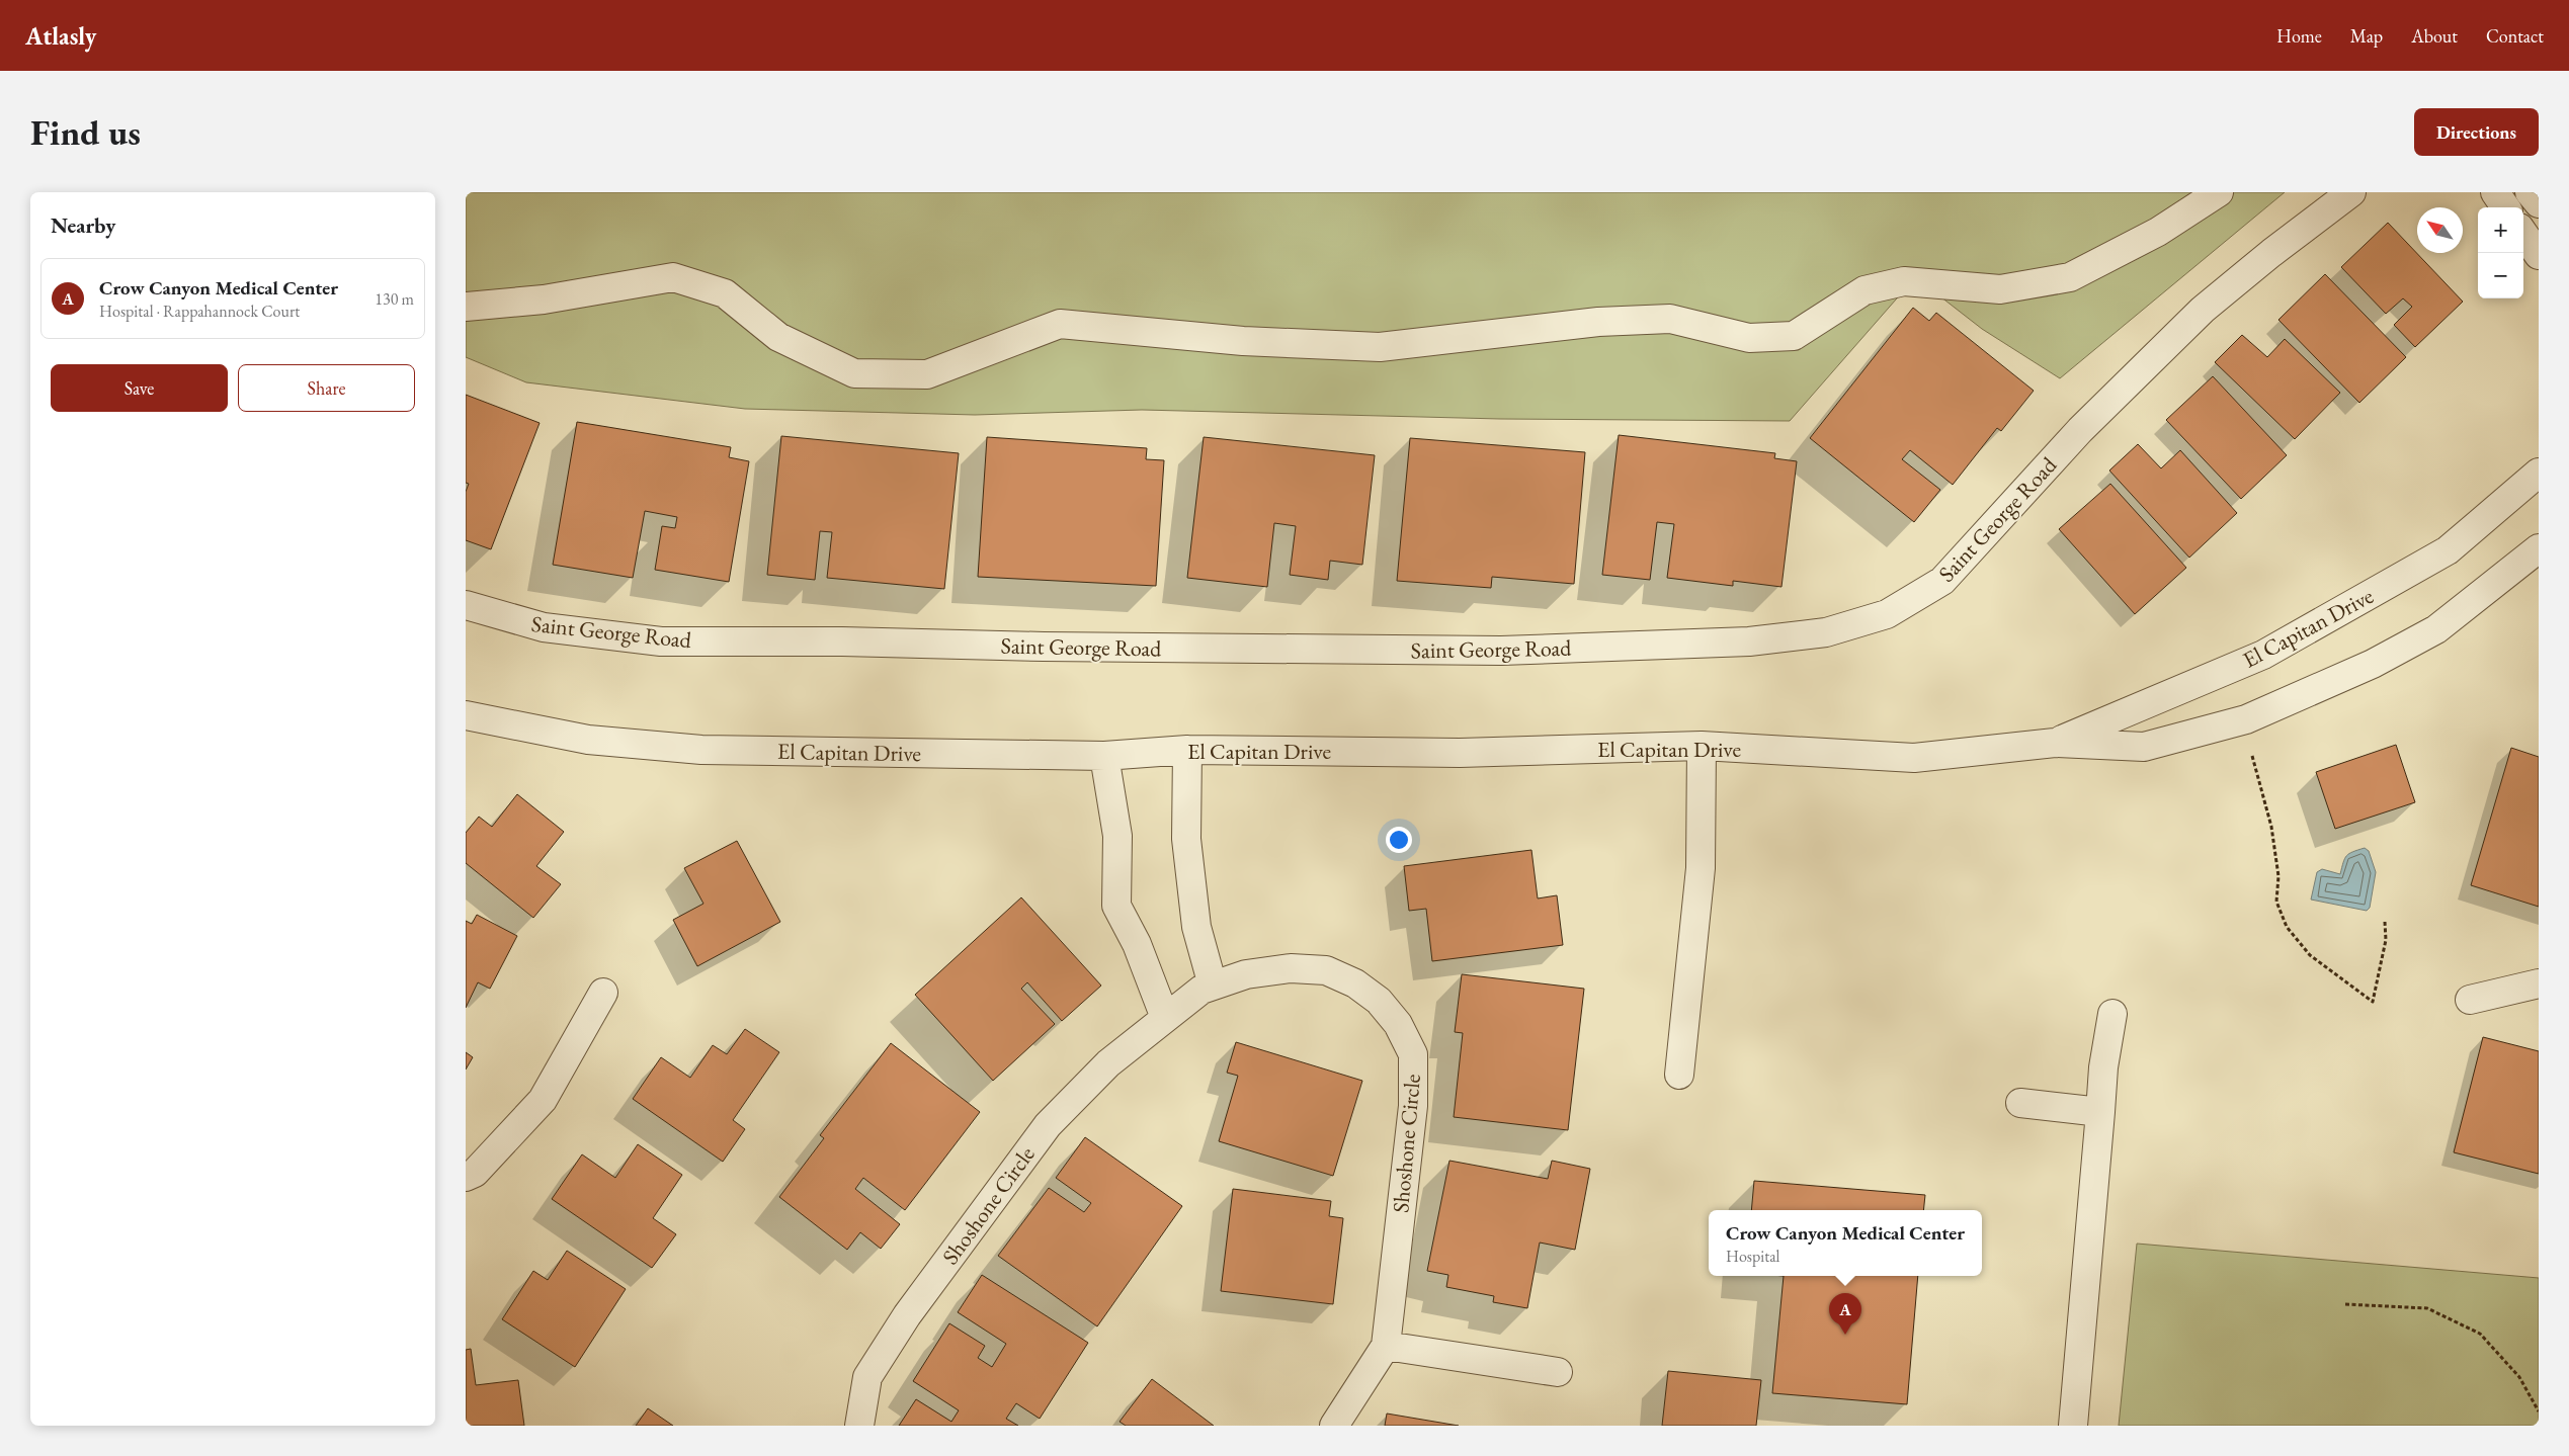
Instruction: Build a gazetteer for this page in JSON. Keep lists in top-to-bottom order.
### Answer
{
  "streets": {
    "street": ["Saint George Road", "El Capitan Drive", "Shoshone Circle"]
  },
  "north": "top left",
  "page": {
    "header": "Atlasly",
    "nav": [
      "Home",
      "Map",
      "About",
      "Contact"
    ],
    "buttons": [
      "Directions",
      ["Save", "Share"]
    ],
    "title": "Find us",
    "heading": "Nearby",
    "map_buttons": ["+", "−"],
    "list": [
      {
        "mark": "A",
        "name": "Crow Canyon Medical Center",
        "note": "Hospital · Rappahannock Court",
        "value": "130 m"
      }
    ],
    "popup": ["Crow Canyon Medical Center", "Hospital"],
    "pins": "A"
  }
}
